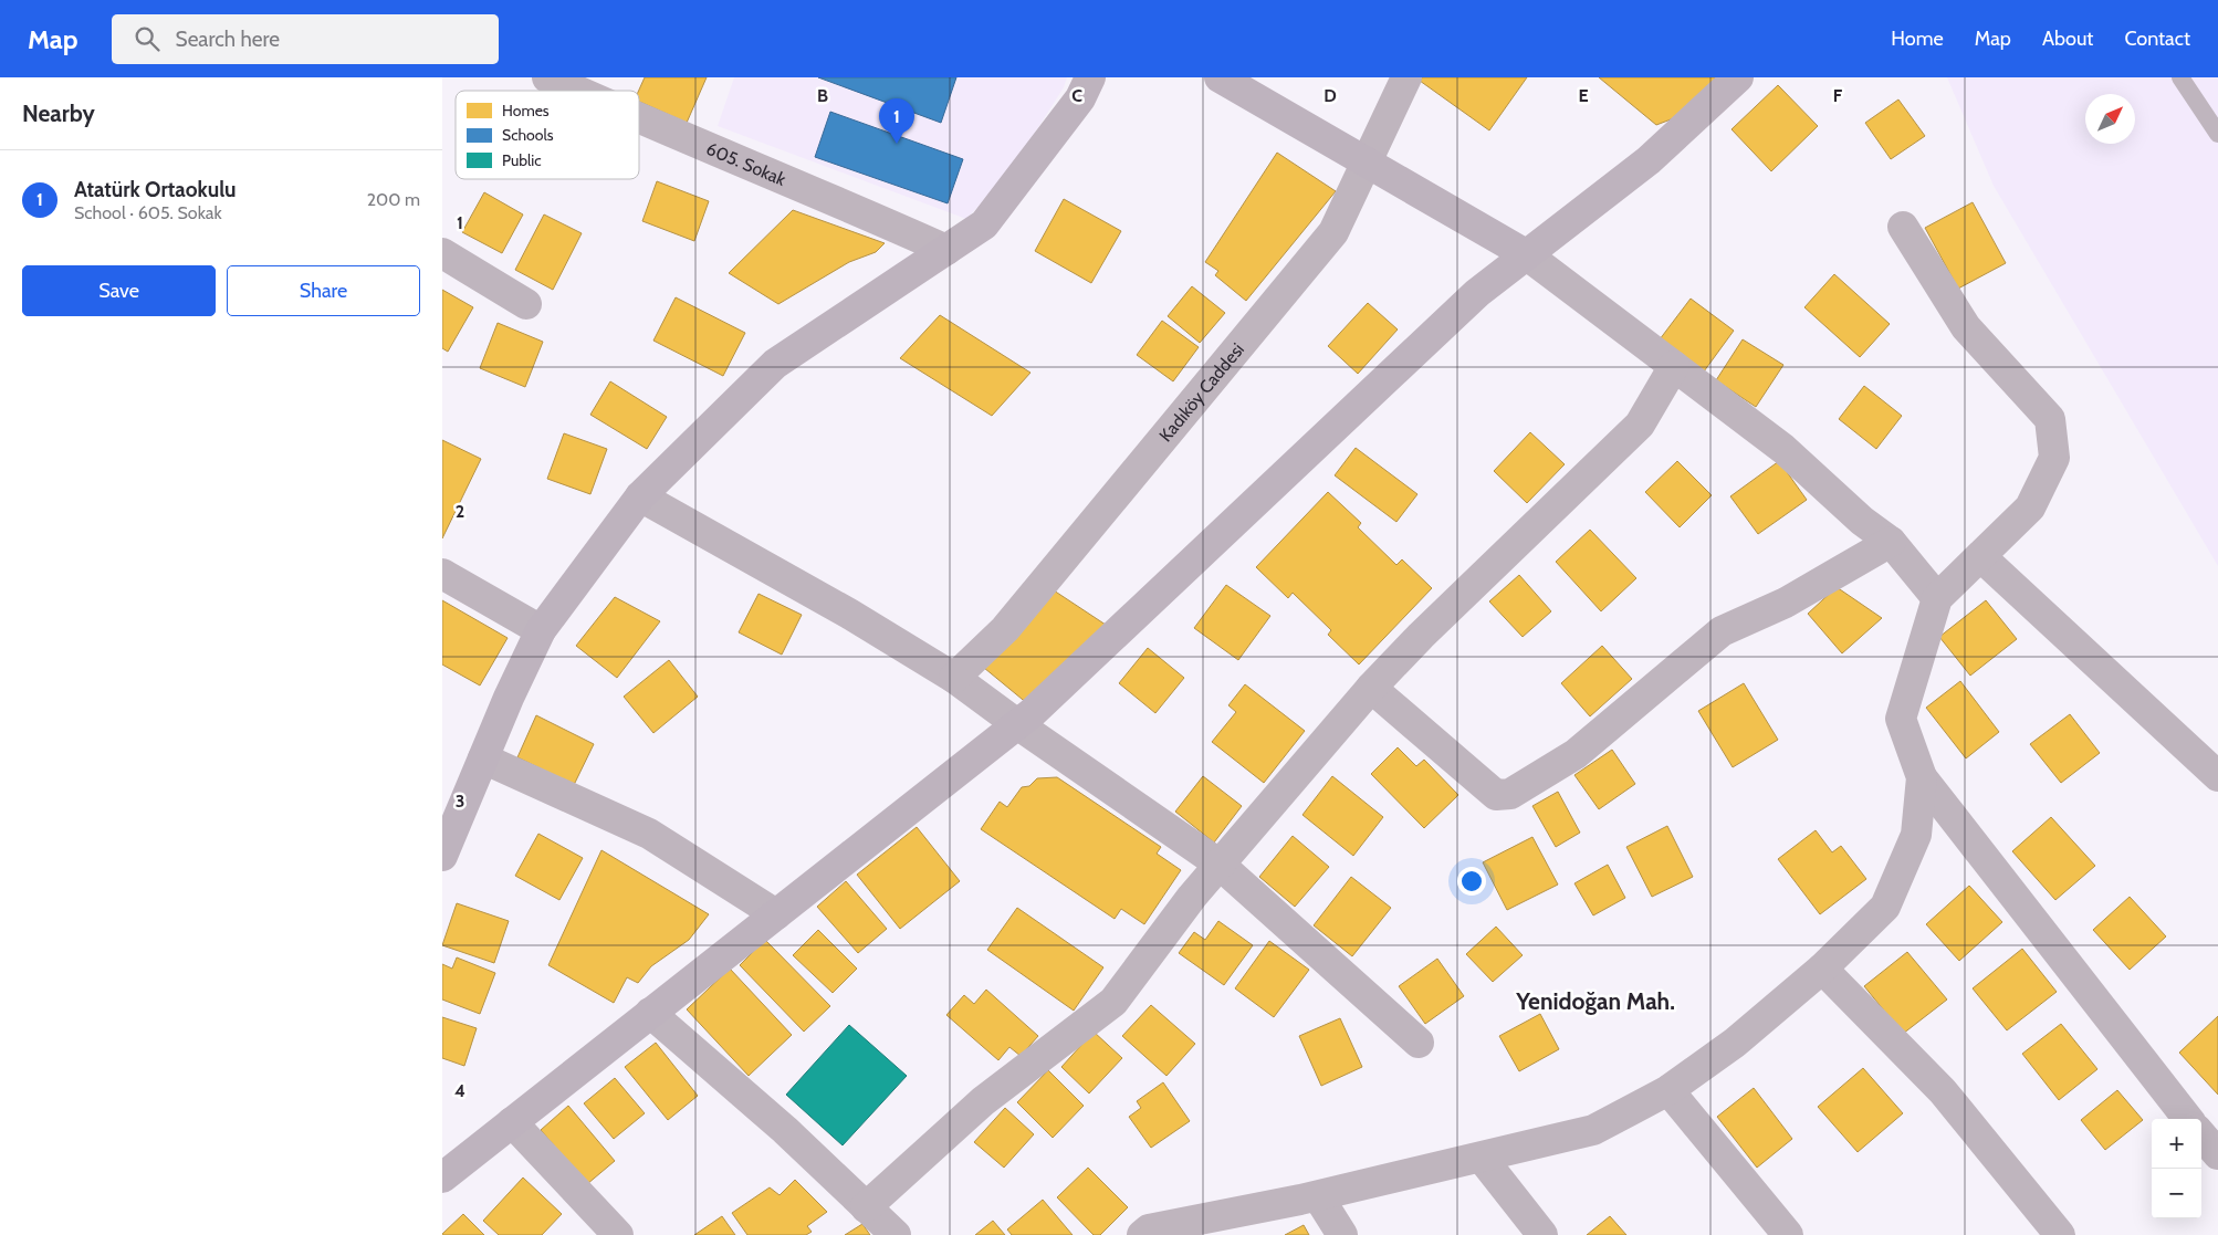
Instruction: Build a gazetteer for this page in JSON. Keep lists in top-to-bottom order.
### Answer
{
  "streets": {
    "street": ["605. Sokak", "Kadıköy Caddesi"]
  },
  "districts": ["Yenidoğan Mah."],
  "legend": ["Homes", "Schools", "Public"],
  "north": "top right",
  "page": {
    "header": "Map",
    "search": "Search here",
    "nav": [
      "Home",
      "Map",
      "About",
      "Contact"
    ],
    "heading": "Nearby",
    "pins": "1",
    "list": [
      {
        "mark": "1",
        "name": "Atatürk Ortaokulu",
        "note": "School · 605. Sokak",
        "value": "200 m"
      }
    ],
    "buttons": ["Save", "Share"],
    "map_buttons": ["+", "−"]
  },
  "grid": {
    "columns": [
      "B",
      "C",
      "D",
      "E",
      "F"
    ],
    "rows": [
      "1",
      "2",
      "3",
      "4"
    ]
  }
}
